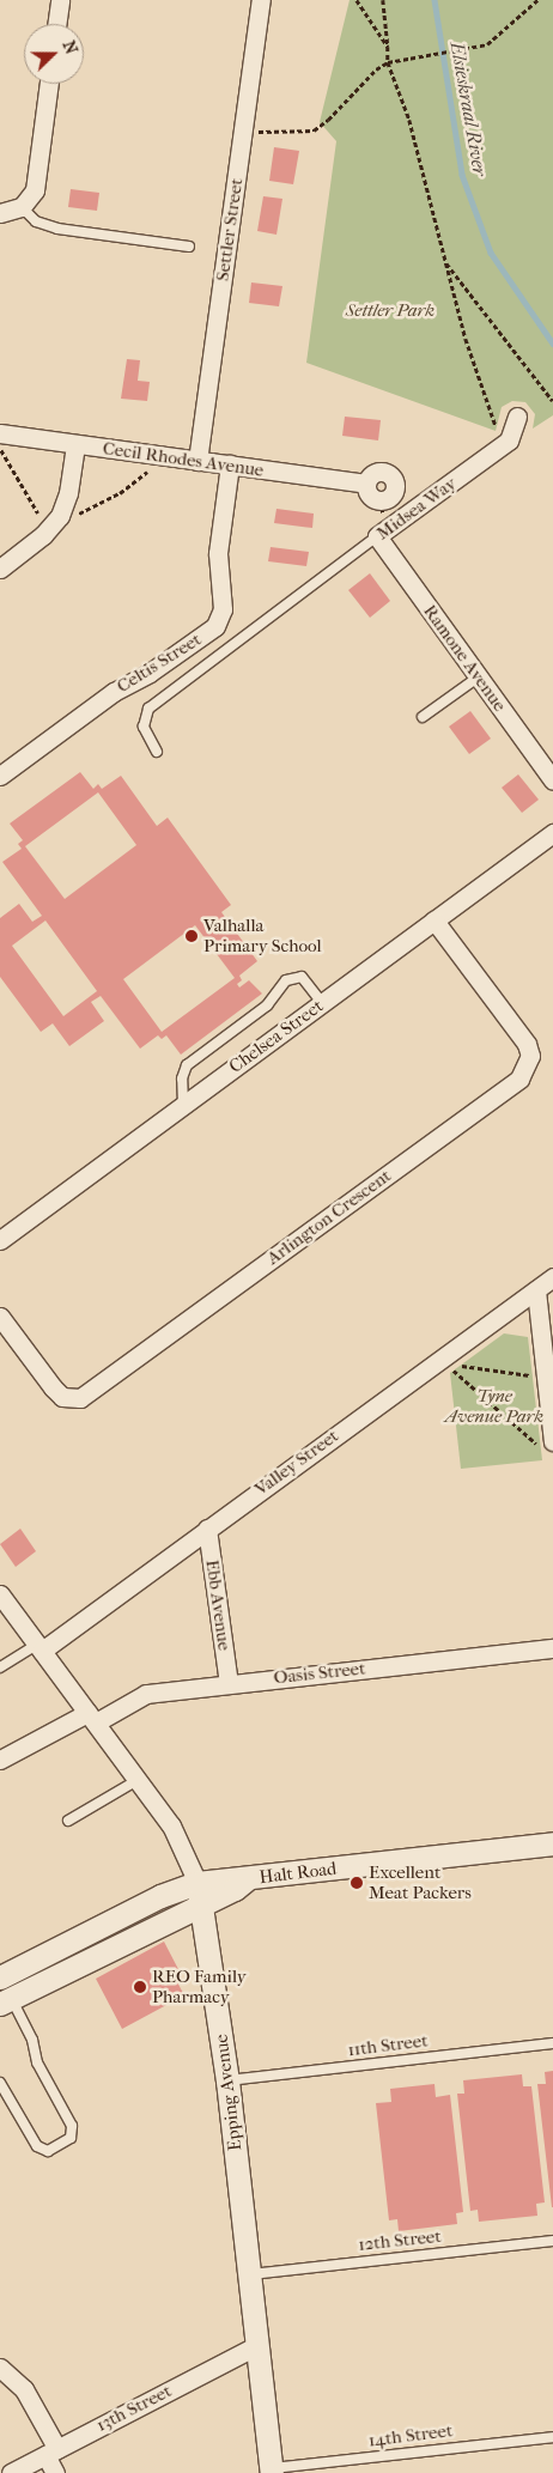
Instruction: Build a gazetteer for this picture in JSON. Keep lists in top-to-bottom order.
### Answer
{
  "streets": {
    "street": [
      "Settler Street",
      "Cecil Rhodes Avenue",
      "Midsea Way",
      "Ramone Avenue",
      "Celtis Street",
      "Chelsea Street",
      "Arlington Crescent",
      "Valley Street",
      "Ebb Avenue",
      "Oasis Street",
      "Halt Road",
      "Epping Avenue",
      "13th Street"
    ],
    "lane": ["11th Street", "12th Street", "14th Street"]
  },
  "crossings": [
    ["Settler Street", "Cecil Rhodes Avenue"],
    ["Cecil Rhodes Avenue", "Celtis Street"],
    ["Midsea Way", "Ramone Avenue"],
    ["Chelsea Street", "Arlington Crescent"],
    ["Valley Street", "Ebb Avenue"],
    ["Valley Street", "Epping Avenue"],
    ["Ebb Avenue", "Oasis Street"],
    ["Oasis Street", "Epping Avenue"],
    ["Halt Road", "Epping Avenue"],
    ["11th Street", "Epping Avenue"],
    ["Epping Avenue", "12th Street"],
    ["Epping Avenue", "13th Street"],
    ["Epping Avenue", "14th Street"]
  ],
  "water": ["Elsieskraal River"],
  "parks": ["Settler Park", "Tyne Avenue Park"],
  "places": ["Valhalla Primary School", "Excellent Meat Packers", "REO Family Pharmacy"],
  "north": "right"
}
